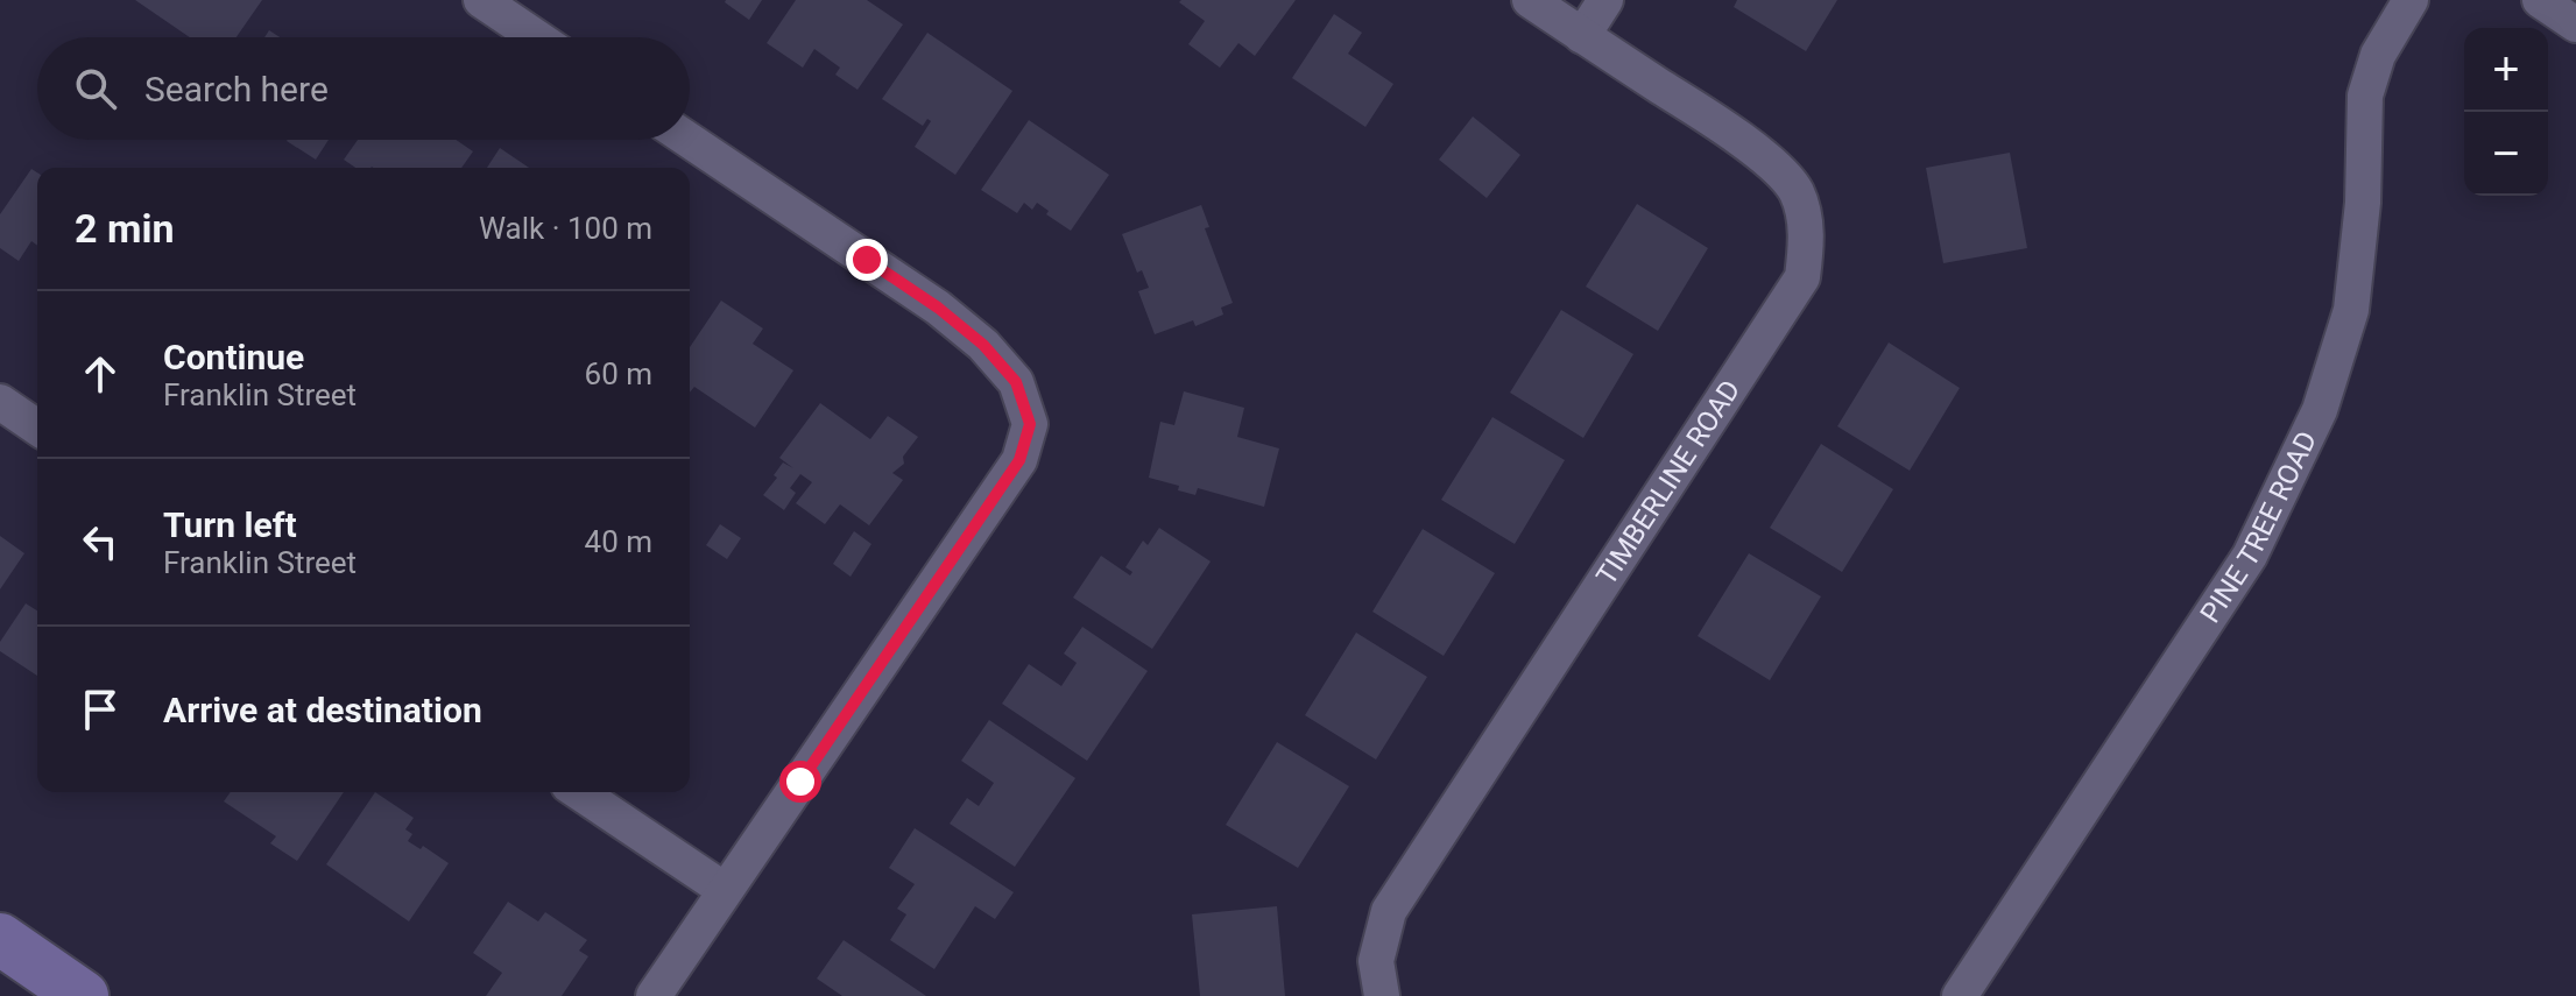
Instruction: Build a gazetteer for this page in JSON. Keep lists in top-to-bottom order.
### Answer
{
  "streets": {
    "street": ["TIMBERLINE ROAD", "PINE TREE ROAD"]
  },
  "page": {
    "map_buttons": ["+", "−"],
    "search": "Search here",
    "heading": ["2 min", "Walk · 100 m"],
    "list": [
      ["Continue", "Franklin Street", "60 m"],
      ["Turn left", "Franklin Street", "40 m"],
      "Arrive at destination"
    ]
  }
}
